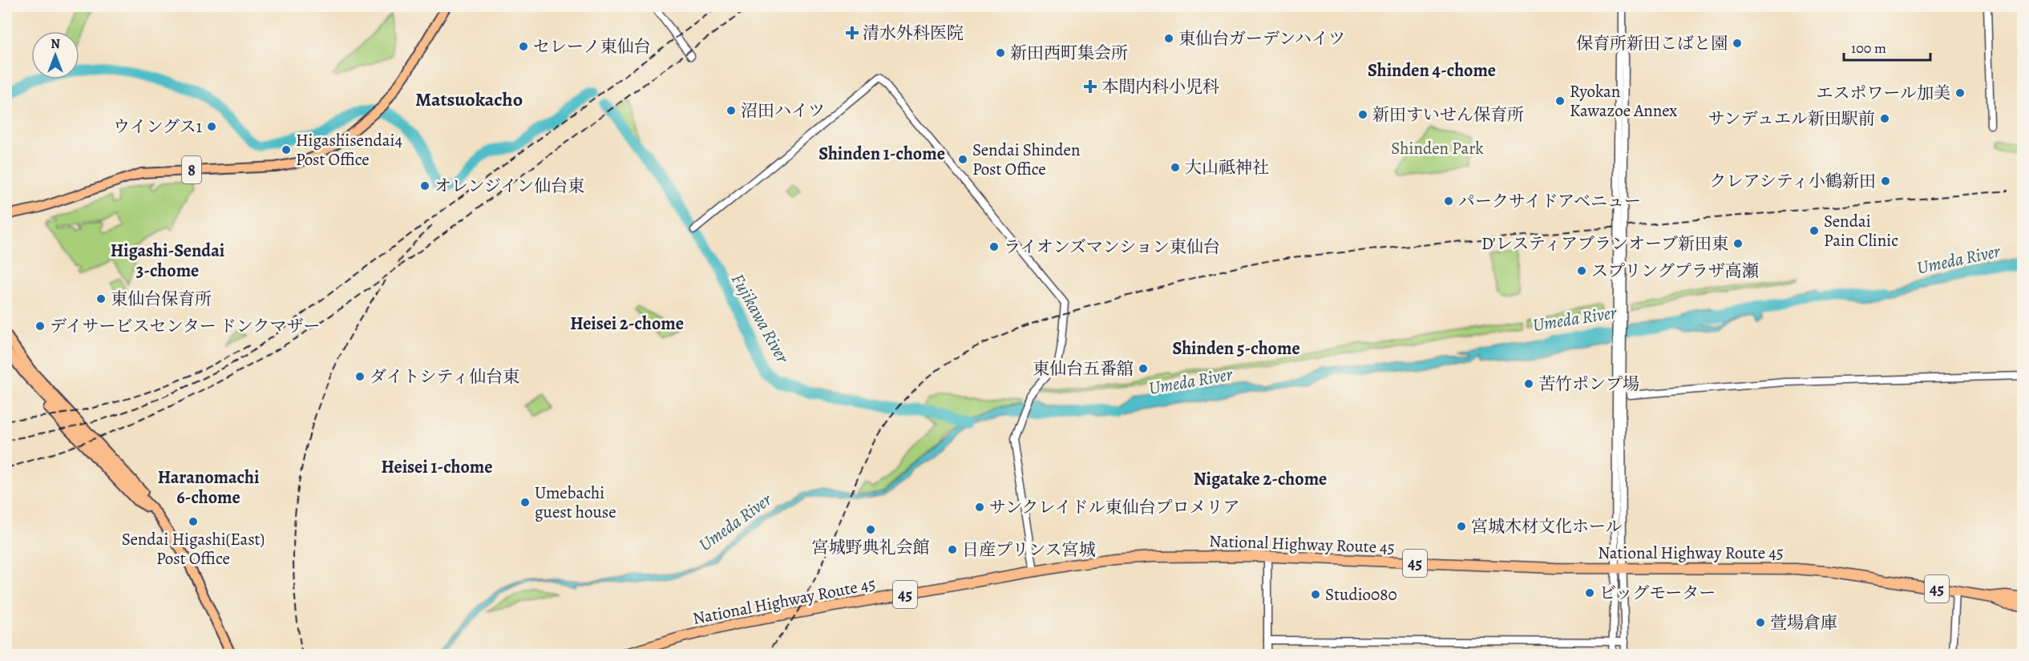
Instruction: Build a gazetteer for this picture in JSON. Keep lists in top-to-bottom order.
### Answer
{
  "streets": {
    "highway": ["National Highway Route 45", "45"],
    "main road": ["8"]
  },
  "districts": [
    "Shinden 4-chome",
    "Matsuokacho",
    "Shinden 1-chome",
    "Higashi-Sendai 3-chome",
    "Heisei 2-chome",
    "Shinden 5-chome",
    "Heisei 1-chome",
    "Haranomachi 6-chome",
    "Nigatake 2-chome"
  ],
  "water": ["Umeda River", "Fujikawa River"],
  "parks": ["Shinden Park"],
  "places": {
    "health": ["清水外科医院", "本間内科小児科"],
    "other": [
      "東仙台ガーデンハイツ",
      "保育所新田こばと園",
      "セレーノ東仙台",
      "新田西町集会所",
      "エスポワール加美",
      "Ryokan Kawazoe Annex",
      "沼田ハイツ",
      "新田すいせん保育所",
      "サンデュエル新田駅前",
      "ウイングス1",
      "Higashisendai4 Post Office",
      "Sendai Shinden Post Office",
      "大山祗神社",
      "クレアシティ小鶴新田",
      "オレンジイン仙台東",
      "パークサイドアベニュー",
      "Sendai Pain Clinic",
      "D'レスティアブランオーブ新田東",
      "ライオンズマンション東仙台",
      "スプリングプラザ高瀬",
      "東仙台保育所",
      "デイサービスセンター ドンクマザー",
      "東仙台五番舘",
      "ダイトシティ仙台東",
      "苦竹ポンプ場",
      "Umebachi guest house",
      "サンクレイドル東仙台プロメリア",
      "Sendai Higashi(East) Post Office",
      "宮城木材文化ホール",
      "宮城野典礼会館",
      "日産プリンス宮城",
      "ビッグモーター",
      "Studio080",
      "萱場倉庫"
    ]
  },
  "scale_bar": "100 m",
  "north": "top"
}
